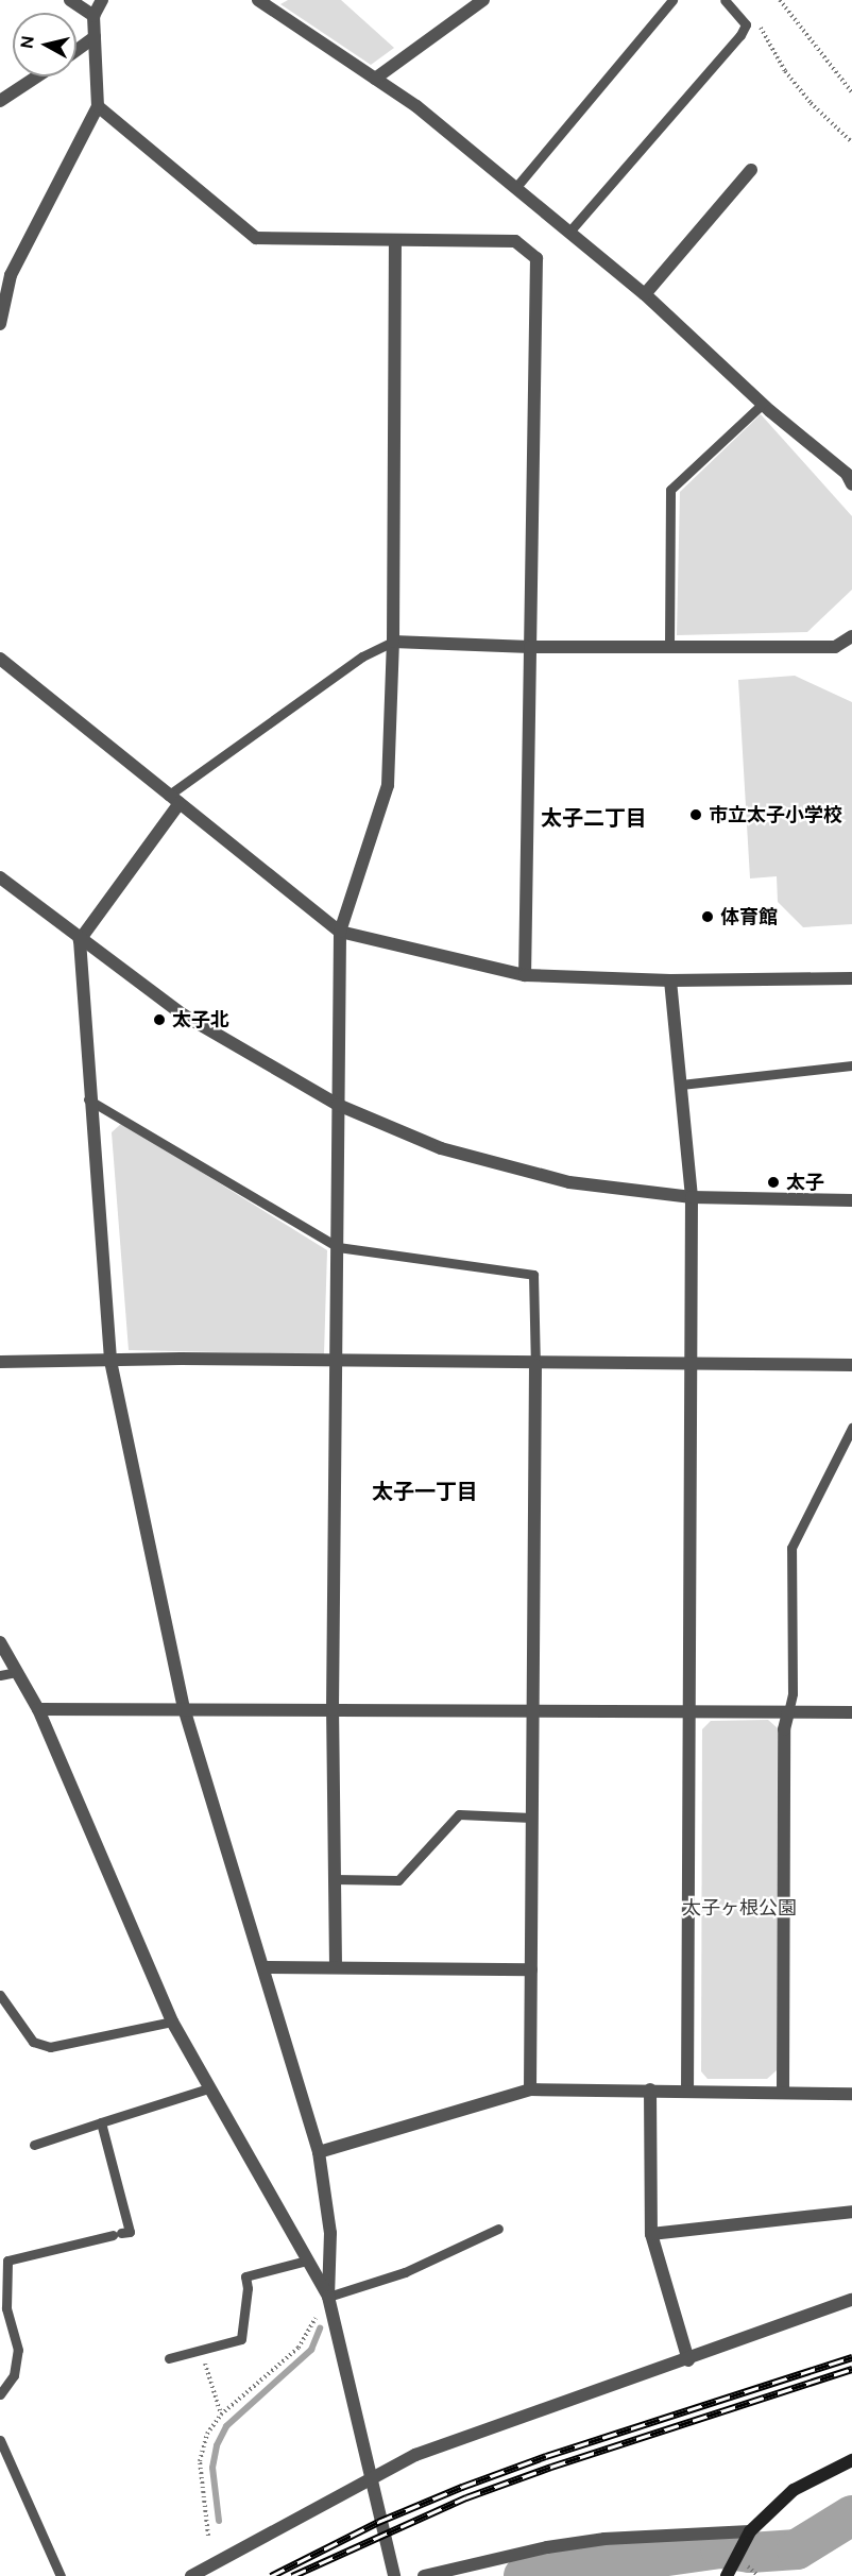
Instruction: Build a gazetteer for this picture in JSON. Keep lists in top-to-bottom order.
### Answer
{
  "districts": ["太子二丁目", "太子一丁目"],
  "parks": ["太子ヶ根公園"],
  "places": [
    "市立太子小学校",
    "体育館",
    "太子北",
    "太子"
  ],
  "north": "left"
}
